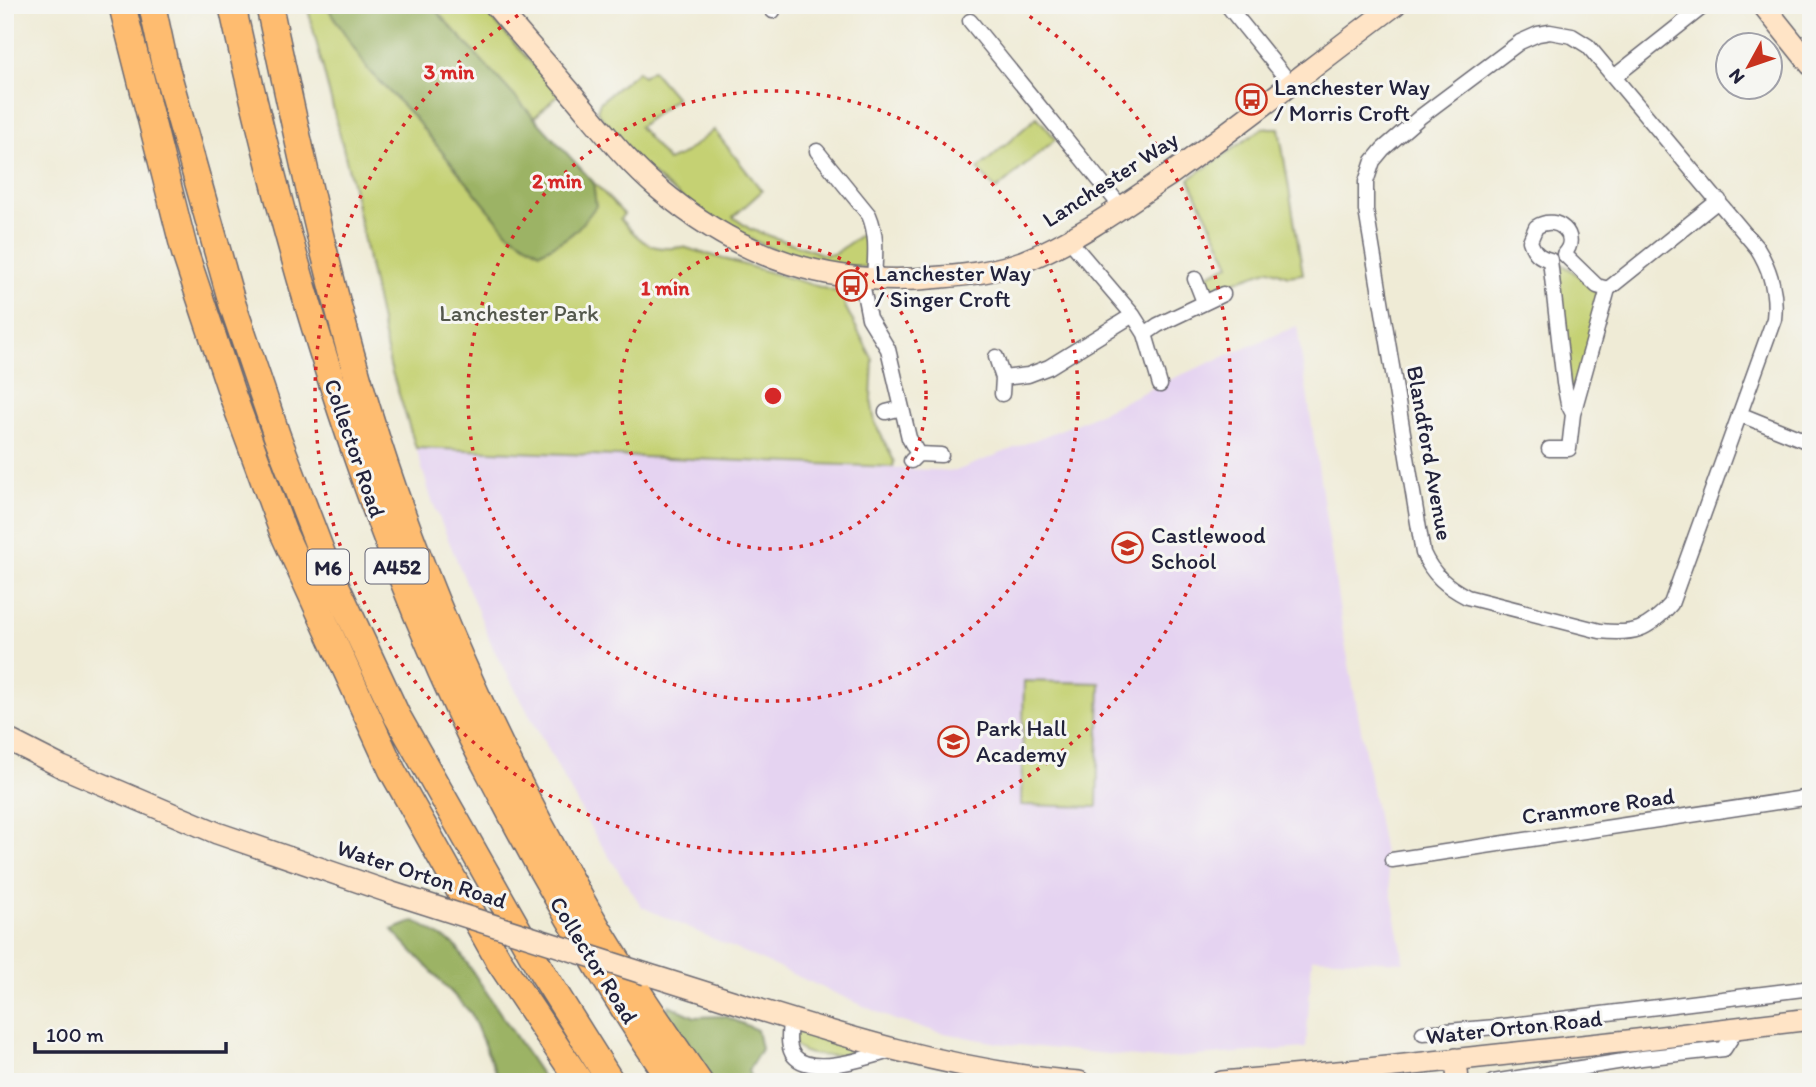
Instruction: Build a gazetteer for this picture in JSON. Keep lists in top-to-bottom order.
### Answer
{
  "streets": {
    "highway": ["Collector Road", "A452", "M6"],
    "main road": ["Lanchester Way", "Water Orton Road"],
    "street": ["Blandford Avenue", "Cranmore Road"]
  },
  "parks": ["Lanchester Park"],
  "places": {
    "bus stop": ["Lanchester Way / Morris Croft", "Lanchester Way / Singer Croft"],
    "school or university": ["Castlewood School", "Park Hall Academy"]
  },
  "scale_bar": "100 m",
  "north": "bottom left",
  "rings": ["3 min", "2 min", "1 min"]
}
